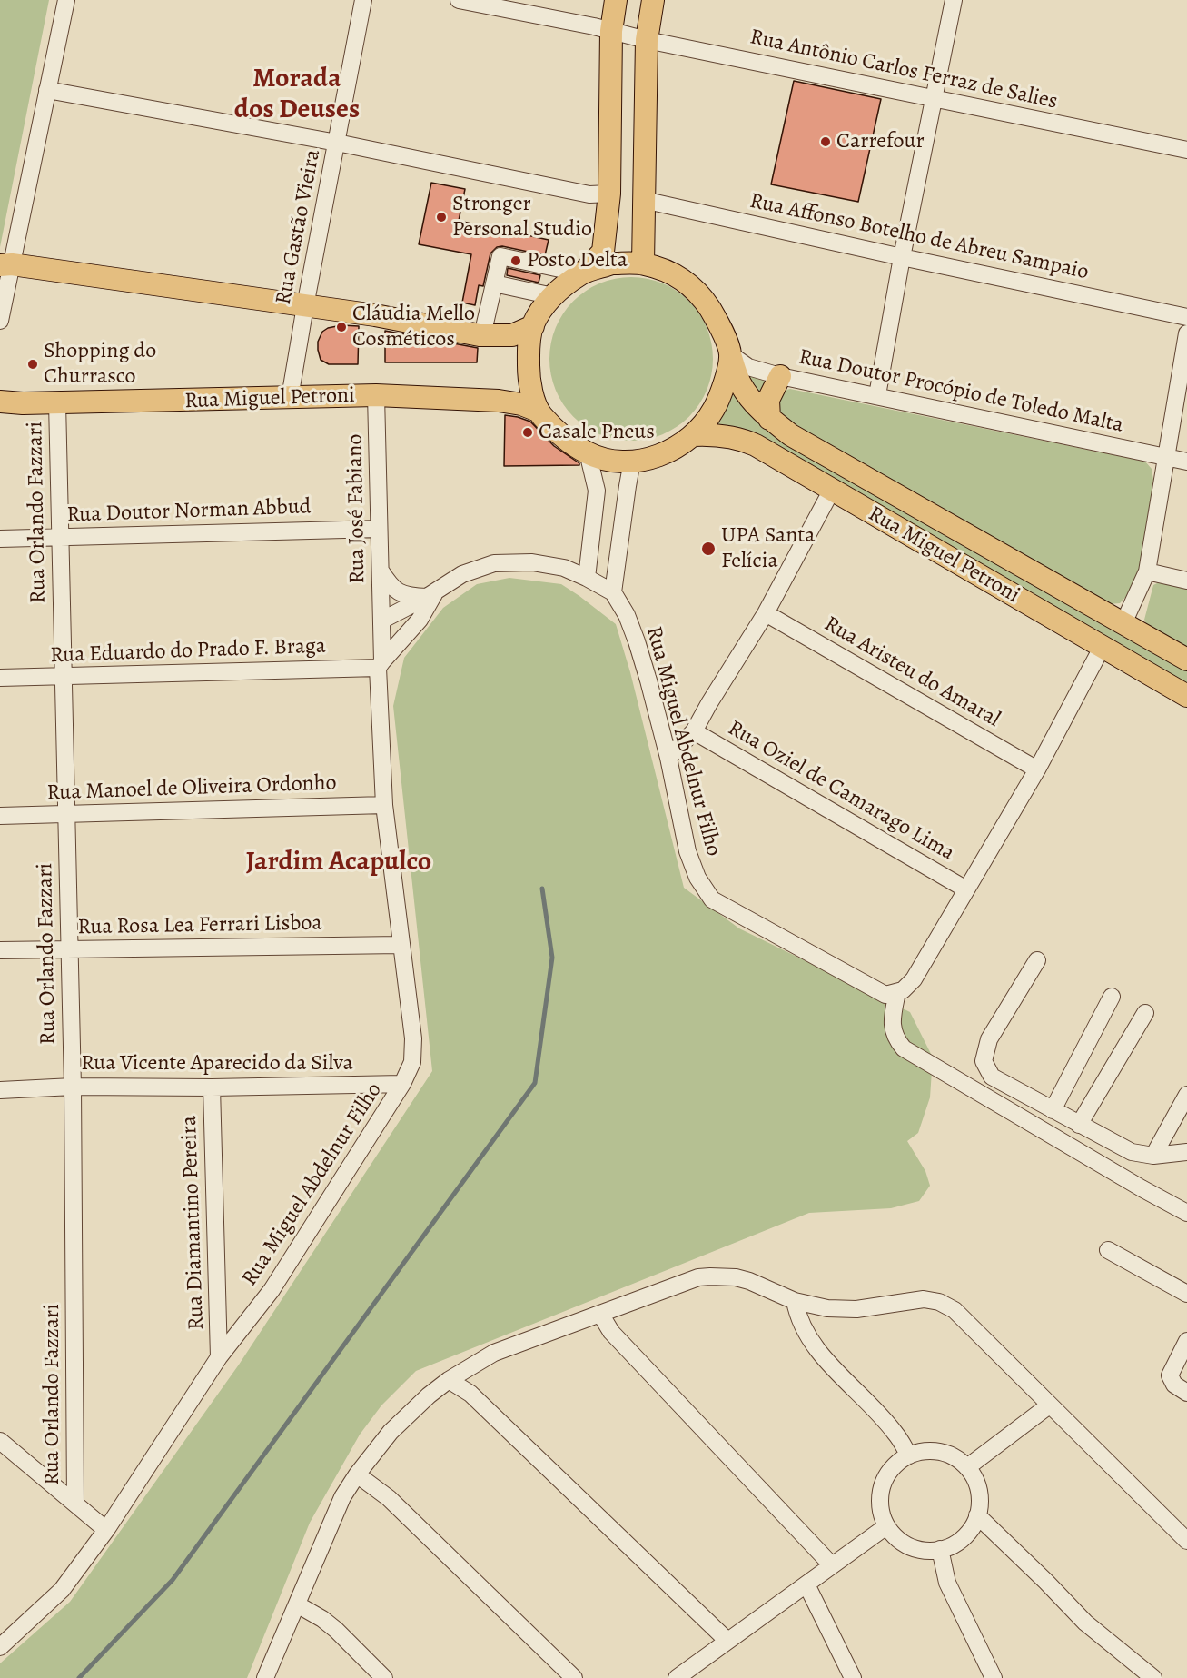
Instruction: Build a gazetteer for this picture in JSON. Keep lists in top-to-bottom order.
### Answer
{
  "streets": {
    "main road": ["Rua Miguel Petroni"],
    "street": [
      "Rua Antônio Carlos Ferraz de Salies",
      "Rua Gastão Vieira",
      "Rua Affonso Botelho de Abreu Sampaio",
      "Rua Doutor Procópio de Toledo Malta",
      "Rua José Fabiano",
      "Rua Doutor Norman Abbud",
      "Rua Orlando Fazzari",
      "Rua Eduardo do Prado F. Braga",
      "Rua Aristeu do Amaral",
      "Rua Miguel Abdelnur Filho",
      "Rua Manoel de Oliveira Ordonho",
      "Rua Oziel de Camarago Lima",
      "Rua Rosa Lea Ferrari Lisboa",
      "Rua Vicente Aparecido da Silva",
      "Rua Diamantino Pereira"
    ]
  },
  "crossings": [
    ["Rua Gastão Vieira", "Rua Miguel Petroni"],
    ["Rua Doutor Procópio de Toledo Malta", "Rua Miguel Petroni"],
    ["Rua Miguel Petroni", "Rua José Fabiano"],
    ["Rua Miguel Petroni", "Rua Orlando Fazzari"],
    ["Rua José Fabiano", "Rua Doutor Norman Abbud"],
    ["Rua José Fabiano", "Rua Miguel Abdelnur Filho"],
    ["Rua Doutor Norman Abbud", "Rua Orlando Fazzari"],
    ["Rua Orlando Fazzari", "Rua Eduardo do Prado F. Braga"],
    ["Rua Orlando Fazzari", "Rua Manoel de Oliveira Ordonho"],
    ["Rua Orlando Fazzari", "Rua Rosa Lea Ferrari Lisboa"],
    ["Rua Orlando Fazzari", "Rua Vicente Aparecido da Silva"],
    ["Rua Eduardo do Prado F. Braga", "Rua Miguel Abdelnur Filho"],
    ["Rua Miguel Abdelnur Filho", "Rua Manoel de Oliveira Ordonho"],
    ["Rua Miguel Abdelnur Filho", "Rua Rosa Lea Ferrari Lisboa"],
    ["Rua Miguel Abdelnur Filho", "Rua Vicente Aparecido da Silva"],
    ["Rua Miguel Abdelnur Filho", "Rua Diamantino Pereira"],
    ["Rua Vicente Aparecido da Silva", "Rua Diamantino Pereira"]
  ],
  "districts": ["Morada dos Deuses", "Jardim Acapulco"],
  "places": [
    "Carrefour",
    "Stronger Personal Studio",
    "Posto Delta",
    "Cláudia Mello Cosméticos",
    "Shopping do Churrasco",
    "Casale Pneus",
    "UPA Santa Felícia"
  ]
}
